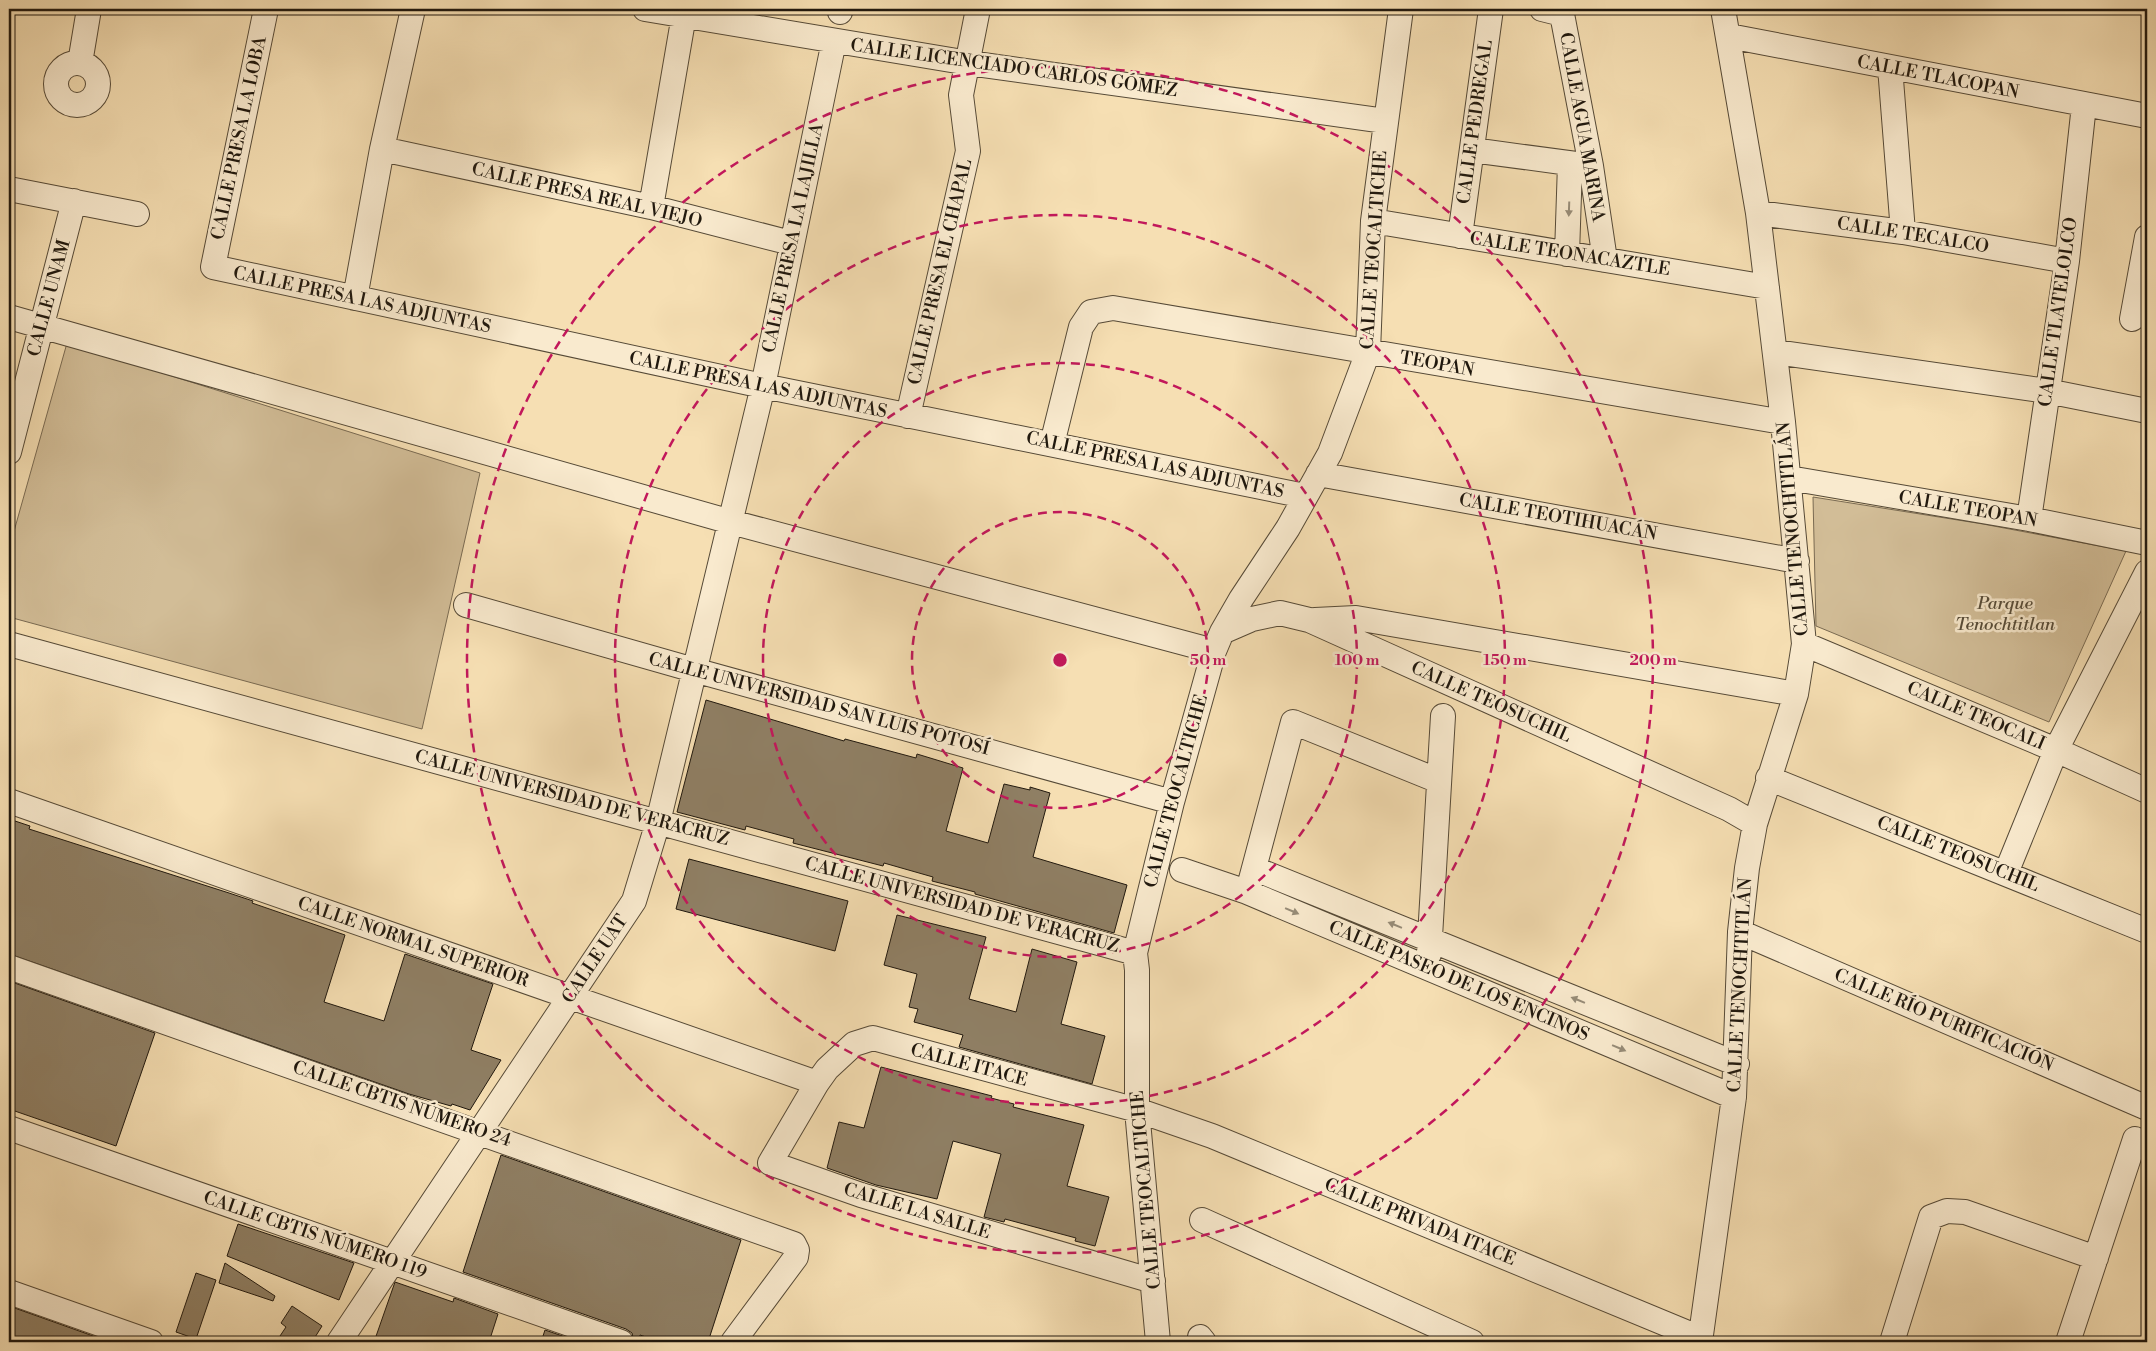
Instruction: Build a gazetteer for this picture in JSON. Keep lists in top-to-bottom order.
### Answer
{
  "streets": {
    "street": [
      "CALLE LICENCIADO CARLOS GÓMEZ",
      "CALLE TLACOPAN",
      "CALLE PEDREGAL",
      "CALLE AGUA MARINA",
      "CALLE PRESA LA LOBA",
      "CALLE PRESA REAL VIEJO",
      "CALLE TECALCO",
      "CALLE PRESA LA LAJILLA",
      "CALLE TEOCALTICHE",
      "CALLE TEONACAZTLE",
      "CALLE PRESA EL CHAPAL",
      "CALLE UNAM",
      "CALLE PRESA LAS ADJUNTAS",
      "CALLE TLATELOLCO",
      "TEOPAN",
      "CALLE TEOPAN",
      "CALLE TEOTIHUACÁN",
      "CALLE TENOCHTITLÁN",
      "CALLE TEOSUCHIL",
      "CALLE UNIVERSIDAD SAN LUIS POTOSÍ",
      "CALLE TEOCALI",
      "CALLE UNIVERSIDAD DE VERACRUZ",
      "CALLE NORMAL SUPERIOR",
      "CALLE UAT",
      "CALLE PASEO DE LOS ENCINOS",
      "CALLE RÍO PURIFICACIÓN",
      "CALLE ITACE",
      "CALLE CBTIS NÚMERO 24",
      "CALLE LA SALLE",
      "CALLE PRIVADA ITACE",
      "CALLE CBTIS NÚMERO 119"
    ]
  },
  "crossings": [
    ["CALLE LICENCIADO CARLOS GÓMEZ", "CALLE PRESA LA LAJILLA"],
    ["CALLE LICENCIADO CARLOS GÓMEZ", "CALLE TEOCALTICHE"],
    ["CALLE LICENCIADO CARLOS GÓMEZ", "CALLE PRESA EL CHAPAL"],
    ["CALLE TLACOPAN", "CALLE TLATELOLCO"],
    ["CALLE TLACOPAN", "CALLE TENOCHTITLÁN"],
    ["CALLE PEDREGAL", "CALLE TEONACAZTLE"],
    ["CALLE AGUA MARINA", "CALLE TEONACAZTLE"],
    ["CALLE PRESA LA LOBA", "CALLE PRESA LAS ADJUNTAS"],
    ["CALLE PRESA REAL VIEJO", "CALLE PRESA LA LAJILLA"],
    ["CALLE TECALCO", "CALLE TLATELOLCO"],
    ["CALLE TECALCO", "CALLE TENOCHTITLÁN"],
    ["CALLE PRESA LA LAJILLA", "CALLE PRESA LAS ADJUNTAS"],
    ["CALLE PRESA LA LAJILLA", "CALLE UAT"],
    ["CALLE TEOCALTICHE", "CALLE TEONACAZTLE"],
    ["CALLE TEOCALTICHE", "CALLE PRESA LAS ADJUNTAS"],
    ["CALLE TEOCALTICHE", "TEOPAN"],
    ["CALLE TEOCALTICHE", "CALLE TEOTIHUACÁN"],
    ["CALLE TEOCALTICHE", "CALLE TEOSUCHIL"],
    ["CALLE TEOCALTICHE", "CALLE UNIVERSIDAD SAN LUIS POTOSÍ"],
    ["CALLE TEOCALTICHE", "CALLE UNIVERSIDAD DE VERACRUZ"],
    ["CALLE TEOCALTICHE", "CALLE ITACE"],
    ["CALLE TEOCALTICHE", "CALLE LA SALLE"],
    ["CALLE TEOCALTICHE", "CALLE PRIVADA ITACE"],
    ["CALLE TEONACAZTLE", "CALLE TENOCHTITLÁN"],
    ["CALLE PRESA EL CHAPAL", "CALLE PRESA LAS ADJUNTAS"],
    ["CALLE PRESA LAS ADJUNTAS", "TEOPAN"],
    ["CALLE TLATELOLCO", "CALLE TEOPAN"],
    ["TEOPAN", "CALLE TENOCHTITLÁN"],
    ["CALLE TEOPAN", "CALLE TENOCHTITLÁN"],
    ["CALLE TEOTIHUACÁN", "CALLE TENOCHTITLÁN"],
    ["CALLE TENOCHTITLÁN", "CALLE TEOSUCHIL"],
    ["CALLE TENOCHTITLÁN", "CALLE TEOCALI"],
    ["CALLE TENOCHTITLÁN", "CALLE PASEO DE LOS ENCINOS"],
    ["CALLE TENOCHTITLÁN", "CALLE RÍO PURIFICACIÓN"],
    ["CALLE TENOCHTITLÁN", "CALLE PRIVADA ITACE"],
    ["CALLE UNIVERSIDAD SAN LUIS POTOSÍ", "CALLE UAT"],
    ["CALLE UNIVERSIDAD DE VERACRUZ", "CALLE UAT"],
    ["CALLE NORMAL SUPERIOR", "CALLE UAT"],
    ["CALLE NORMAL SUPERIOR", "CALLE ITACE"],
    ["CALLE NORMAL SUPERIOR", "CALLE LA SALLE"],
    ["CALLE UAT", "CALLE CBTIS NÚMERO 24"],
    ["CALLE UAT", "CALLE CBTIS NÚMERO 119"],
    ["CALLE ITACE", "CALLE LA SALLE"],
    ["CALLE ITACE", "CALLE PRIVADA ITACE"]
  ],
  "parks": ["Parque Tenochtitlan"],
  "rings": [
    "50 m",
    "100 m",
    "150 m",
    "200 m"
  ]
}
